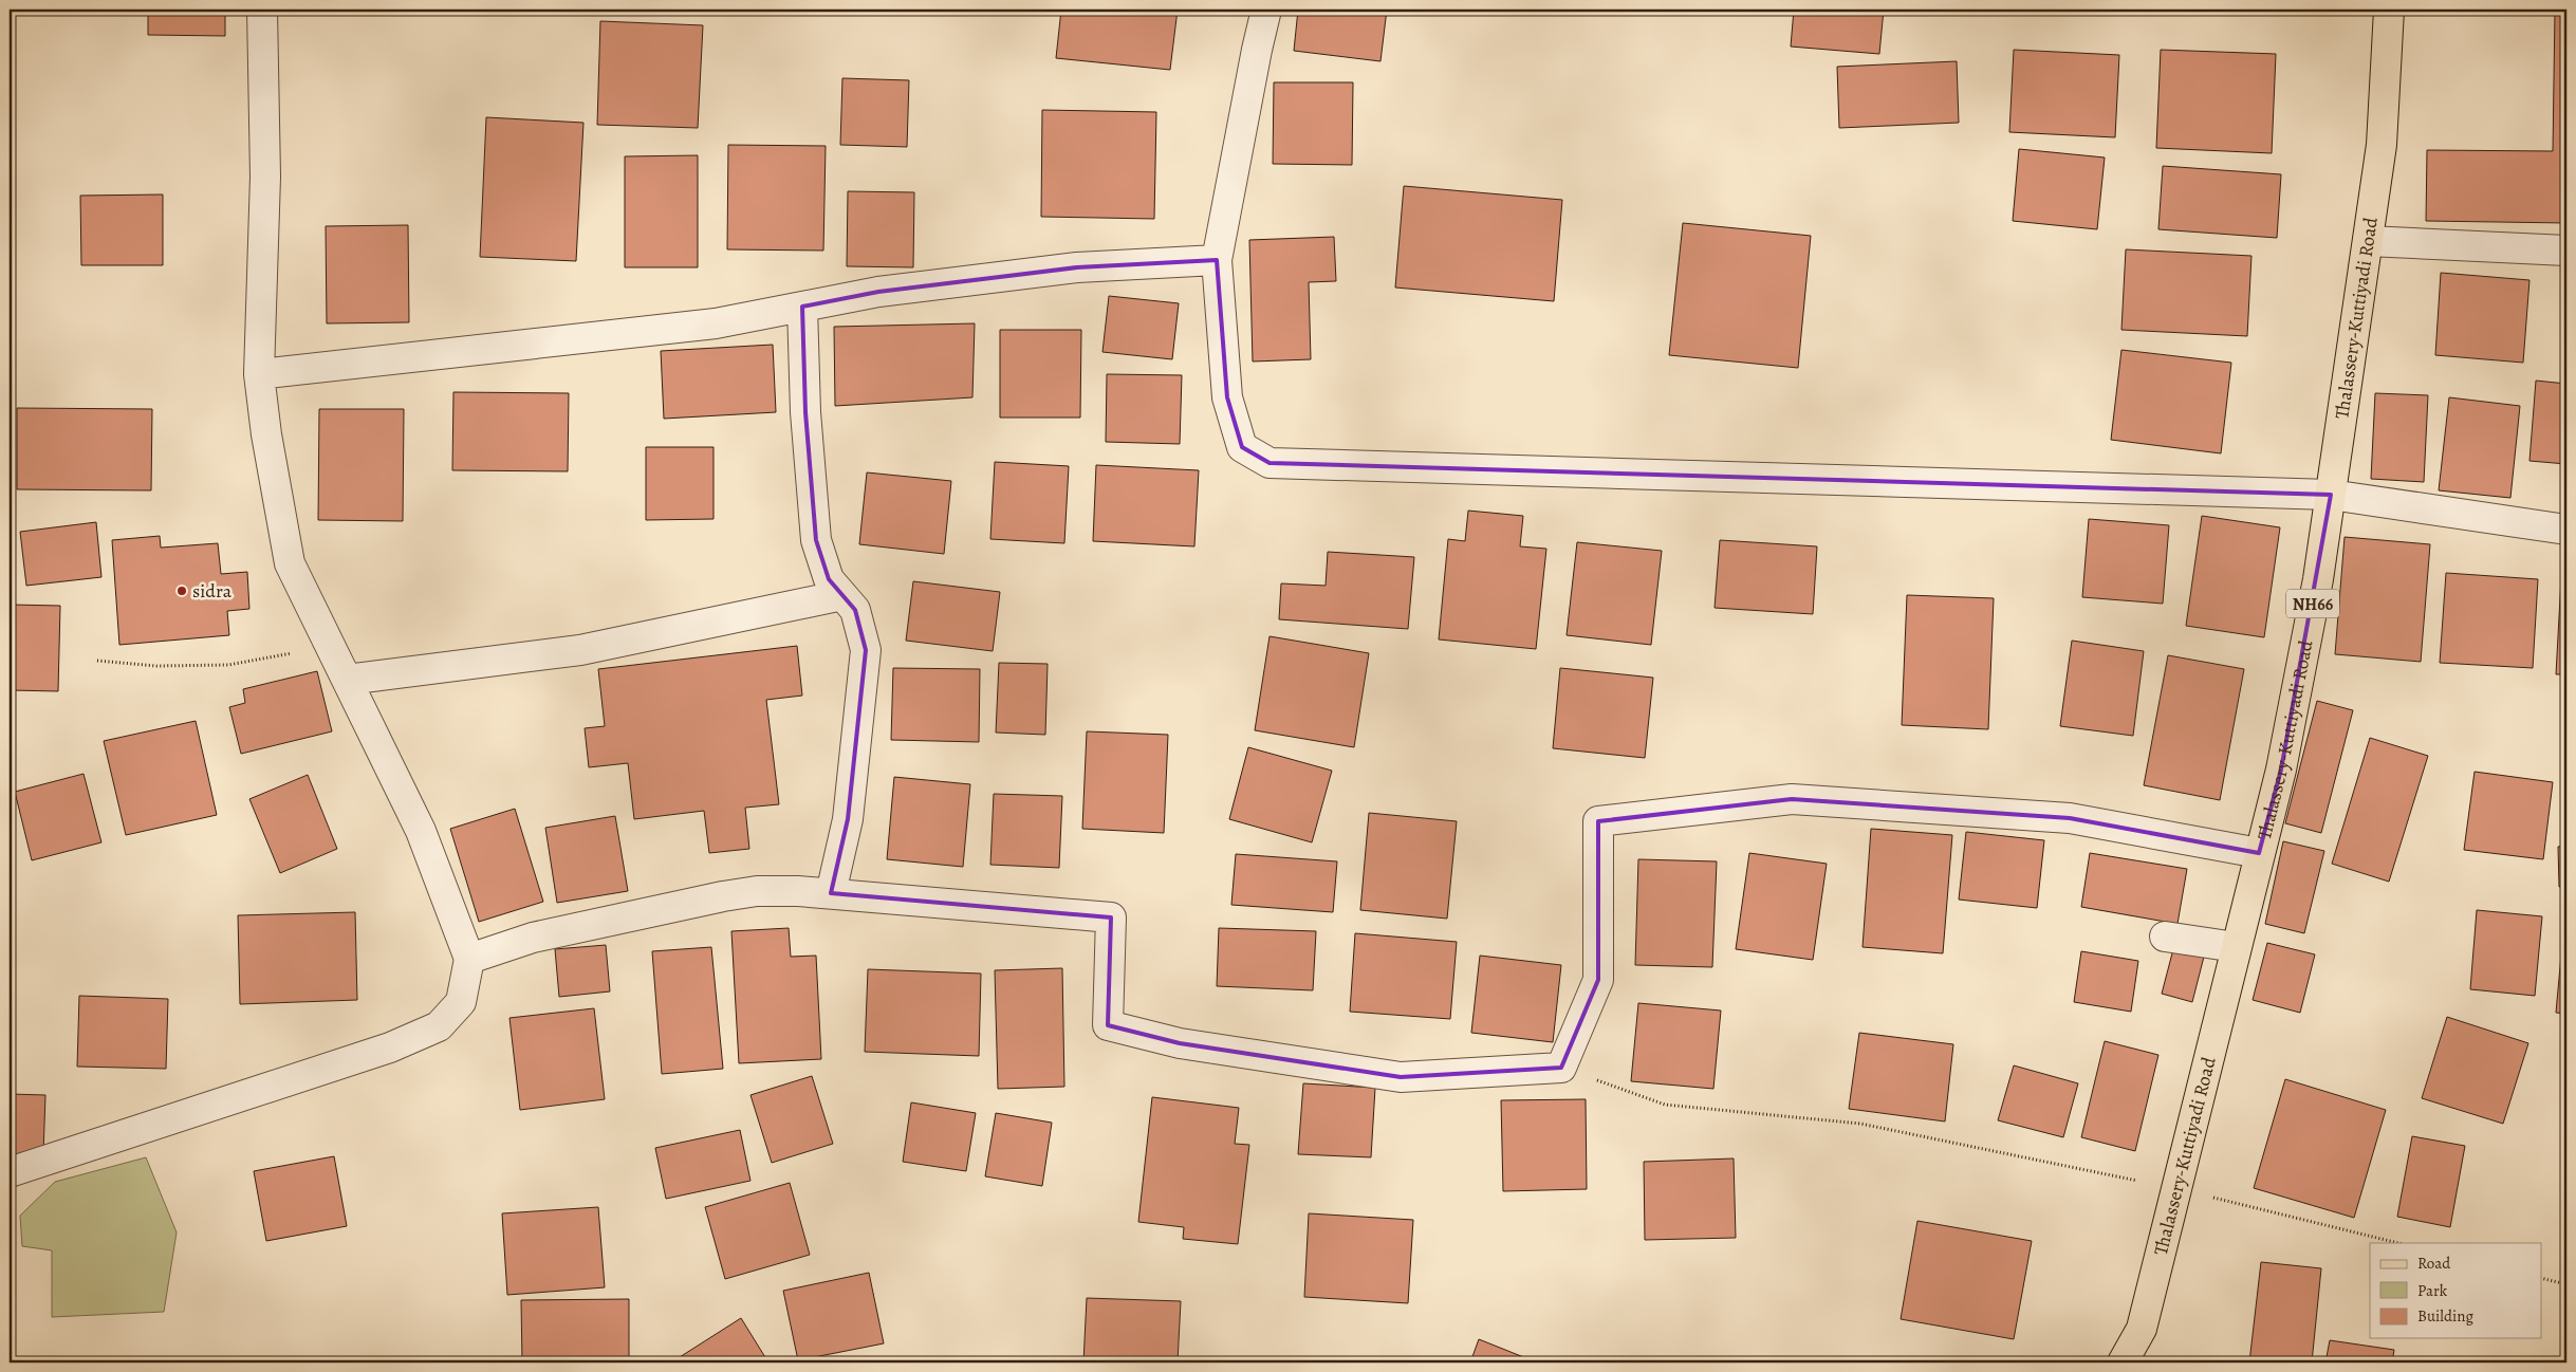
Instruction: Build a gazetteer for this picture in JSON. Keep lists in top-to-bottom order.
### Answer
{
  "streets": {
    "main road": ["Thalassery-Kuttiyadi Road", "NH66"]
  },
  "places": ["sidra"],
  "legend": ["Road", "Park", "Building"]
}
